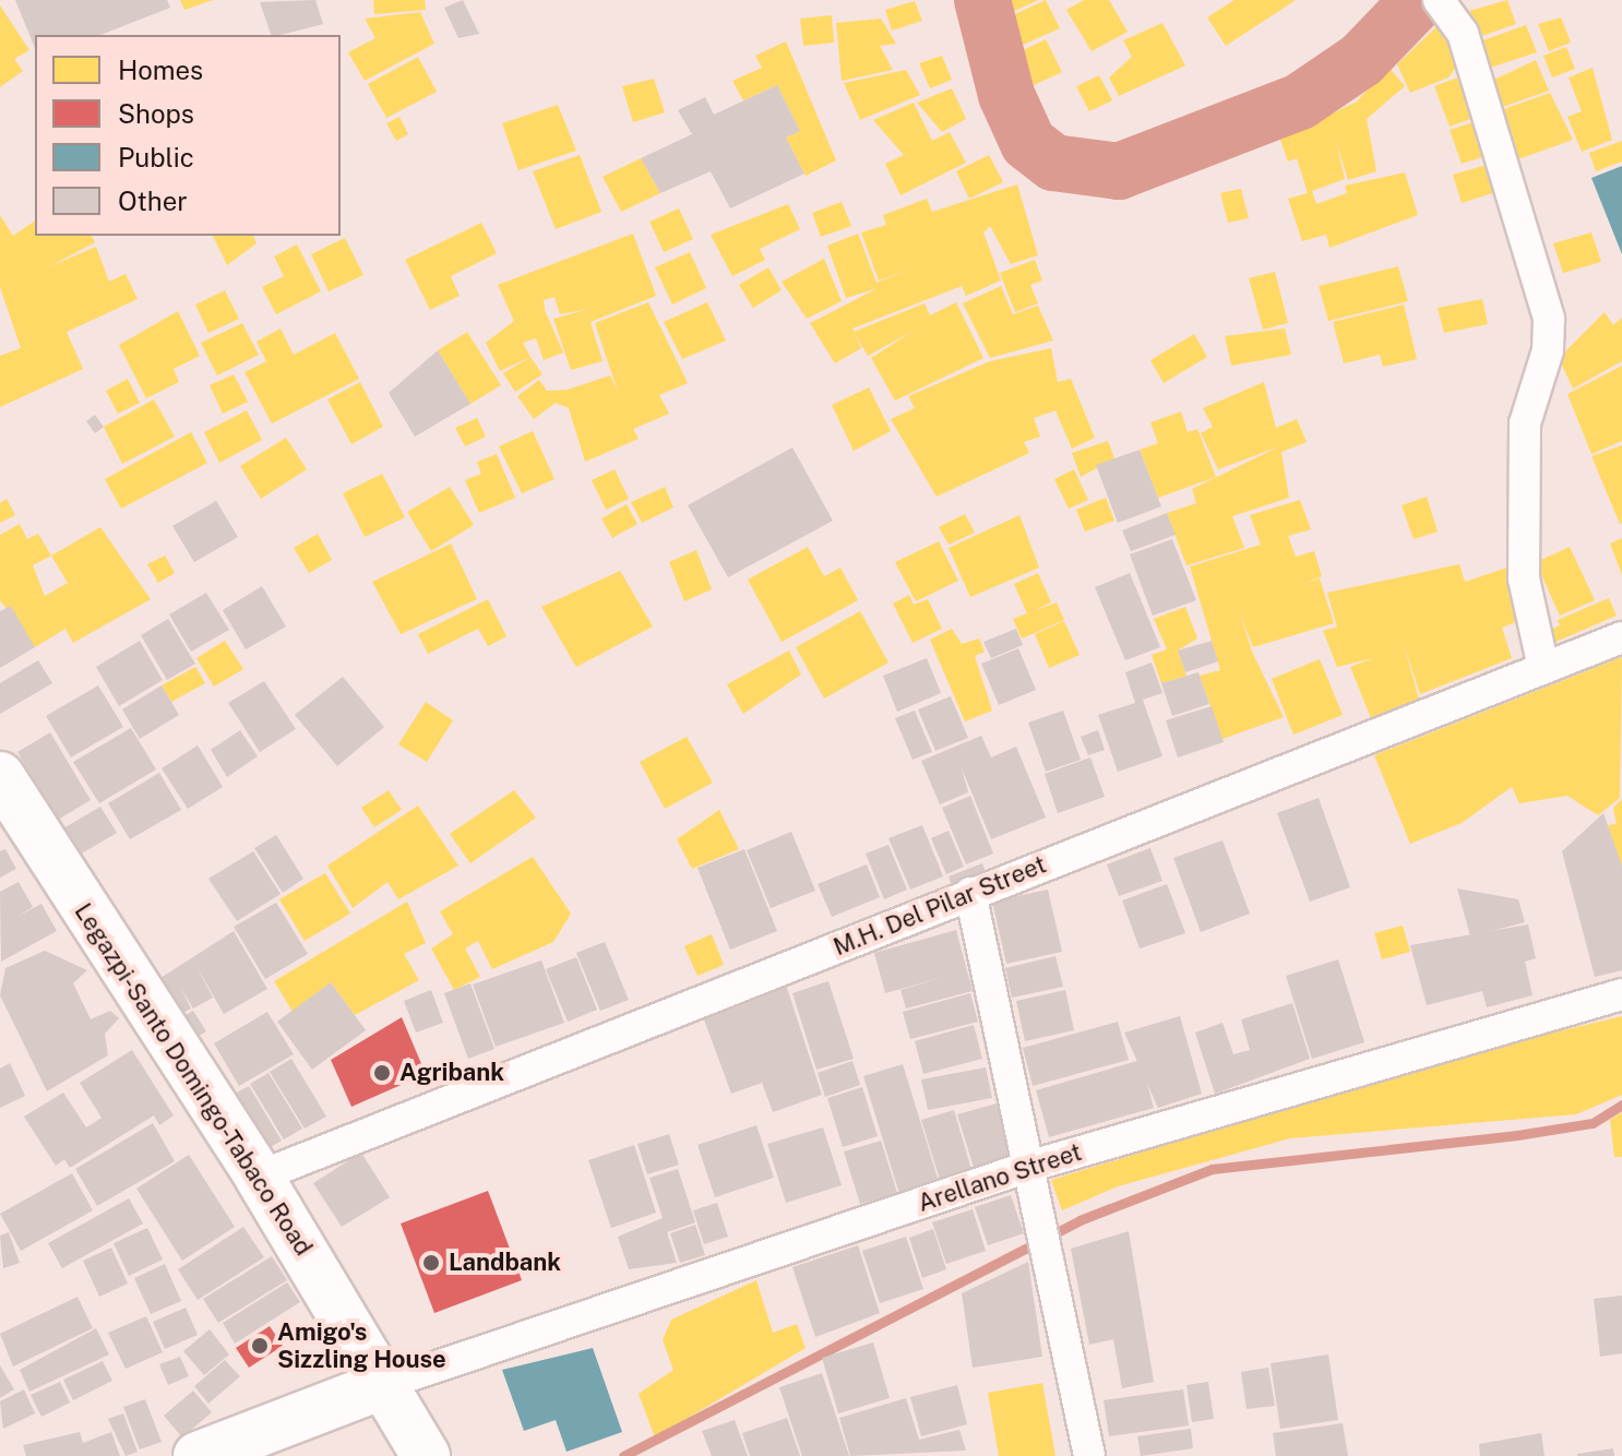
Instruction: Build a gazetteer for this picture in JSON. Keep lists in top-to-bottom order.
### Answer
{
  "streets": {
    "main road": ["Legazpi-Santo Domingo-Tabaco Road"],
    "street": ["M.H. Del Pilar Street", "Arellano Street"]
  },
  "crossings": [
    ["M.H. Del Pilar Street", "Legazpi-Santo Domingo-Tabaco Road"],
    ["Legazpi-Santo Domingo-Tabaco Road", "Arellano Street"]
  ],
  "places": ["Agribank", "Landbank", "Amigo's Sizzling House"],
  "legend": [
    "Homes",
    "Shops",
    "Public",
    "Other"
  ]
}
